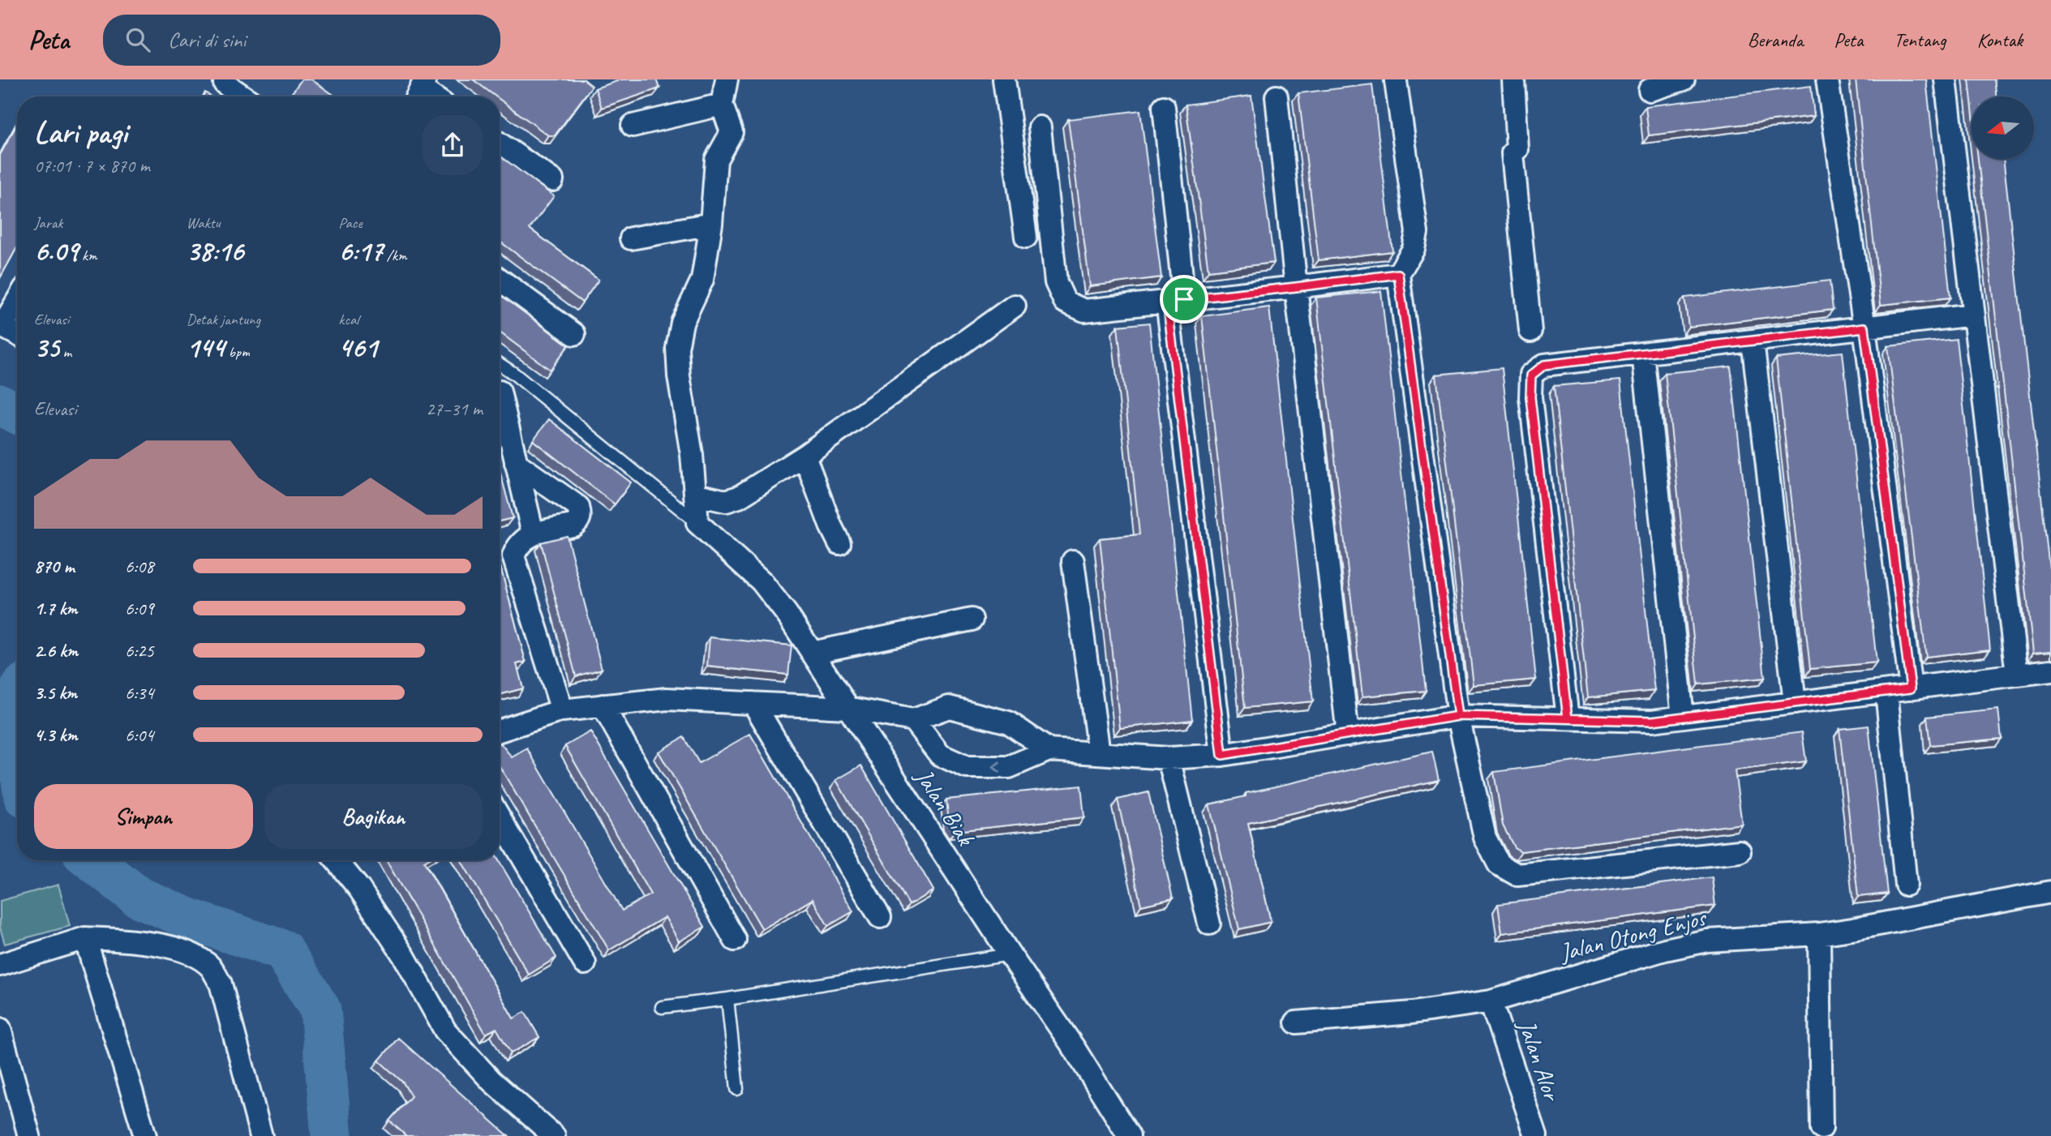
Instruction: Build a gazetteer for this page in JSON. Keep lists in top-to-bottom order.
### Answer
{
  "streets": {
    "street": ["Jalan Biak", "Jalan Otong Enjos", "Jalan Alor"]
  },
  "crossings": [
    ["Jalan Otong Enjos", "Jalan Alor"]
  ],
  "north": "left",
  "page": {
    "header": "Peta",
    "search": "Cari di sini",
    "nav": [
      "Beranda",
      "Peta",
      "Tentang",
      "Kontak"
    ],
    "heading": ["Lari pagi", "07:01 · 7 × 870 m"],
    "stats": [
      ["Jarak", "6.09 km"],
      ["Waktu", "38:16"],
      ["Pace", "6:17 /km"],
      ["Elevasi", "35 m"],
      ["Detak jantung", "144 bpm"],
      ["kcal", "461"]
    ],
    "chart": ["Elevasi", "27–31 m"],
    "list": [
      {
        "name": "870 m",
        "note": "6:08"
      },
      {
        "name": "1.7 km",
        "note": "6:09"
      },
      {
        "name": "2.6 km",
        "note": "6:25"
      },
      {
        "name": "3.5 km",
        "note": "6:34"
      },
      {
        "name": "4.3 km",
        "note": "6:04"
      }
    ],
    "buttons": ["Simpan", "Bagikan"]
  }
}
